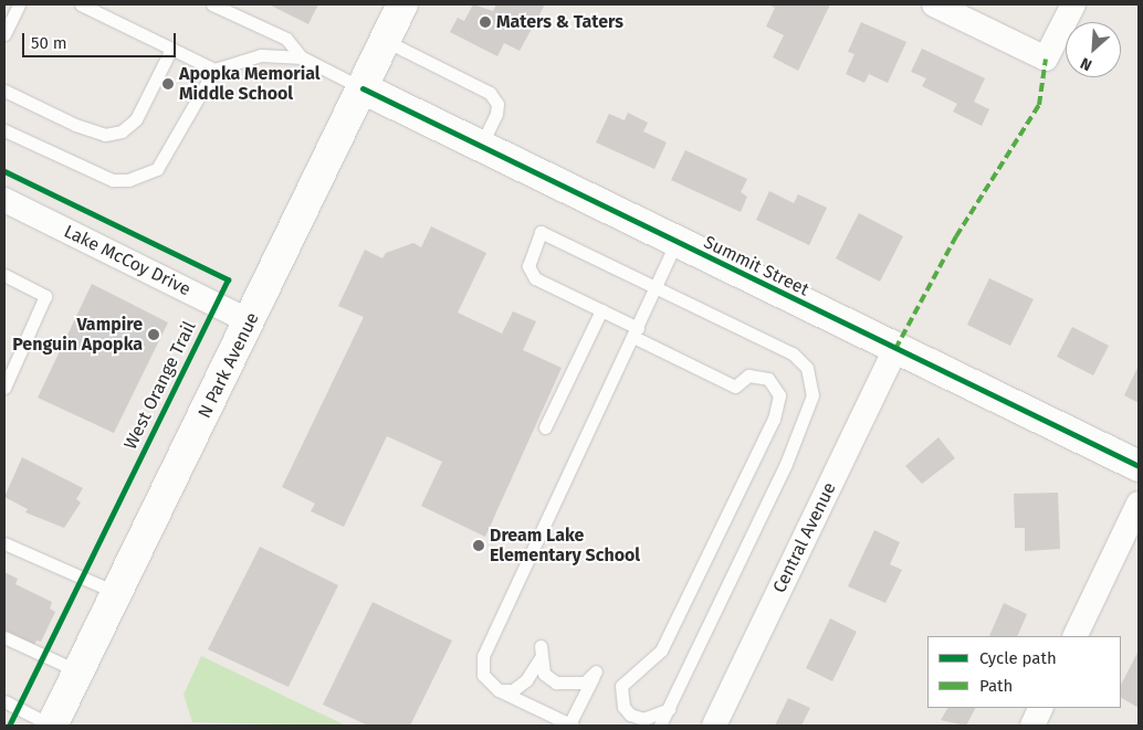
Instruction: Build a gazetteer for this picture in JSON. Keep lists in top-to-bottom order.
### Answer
{
  "streets": {
    "street": [
      "Lake McCoy Drive",
      "Summit Street",
      "N Park Avenue",
      "Central Avenue"
    ],
    "cycle path": ["West Orange Trail"]
  },
  "crossings": [
    ["Lake McCoy Drive", "N Park Avenue"],
    ["Summit Street", "N Park Avenue"],
    ["Summit Street", "Central Avenue"]
  ],
  "places": [
    "Maters & Taters",
    "Apopka Memorial Middle School",
    "Vampire Penguin Apopka",
    "Dream Lake Elementary School"
  ],
  "legend": ["Cycle path", "Path"],
  "scale_bar": "50 m",
  "north": "bottom left"
}
